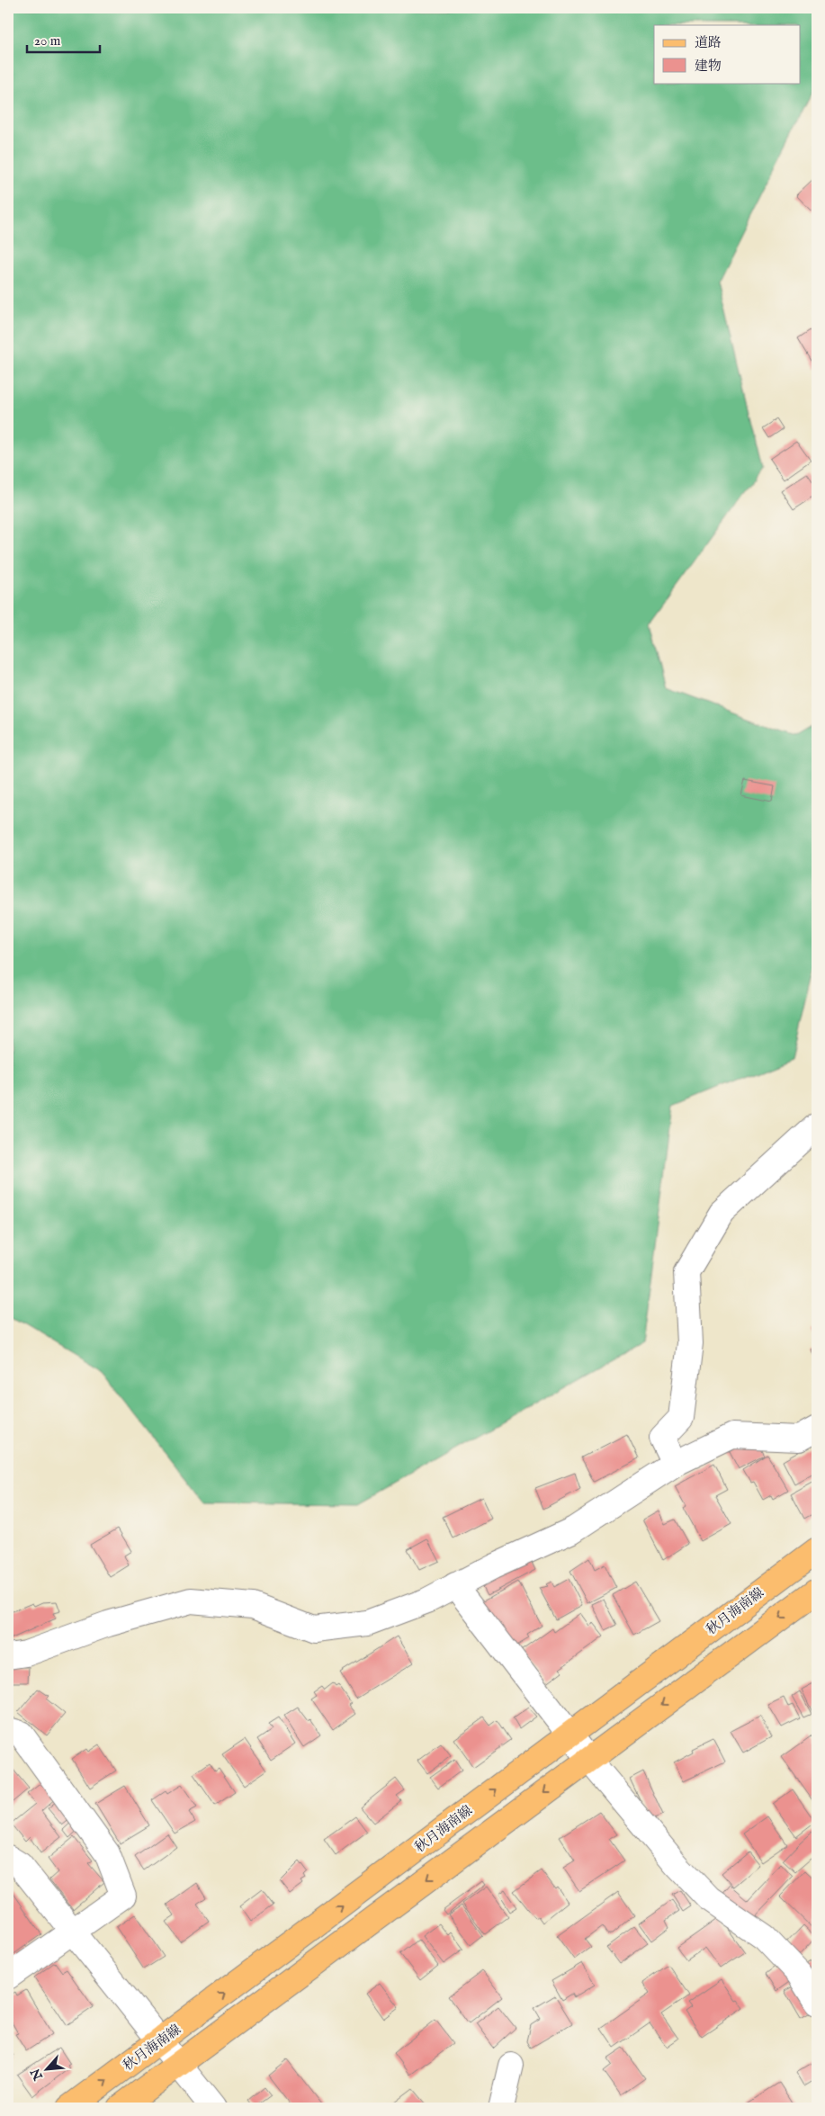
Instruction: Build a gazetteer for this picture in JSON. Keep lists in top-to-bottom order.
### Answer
{
  "streets": {
    "main road": ["秋月海南線"]
  },
  "legend": ["道路", "建物"],
  "scale_bar": "20 m",
  "north": "bottom left"
}
